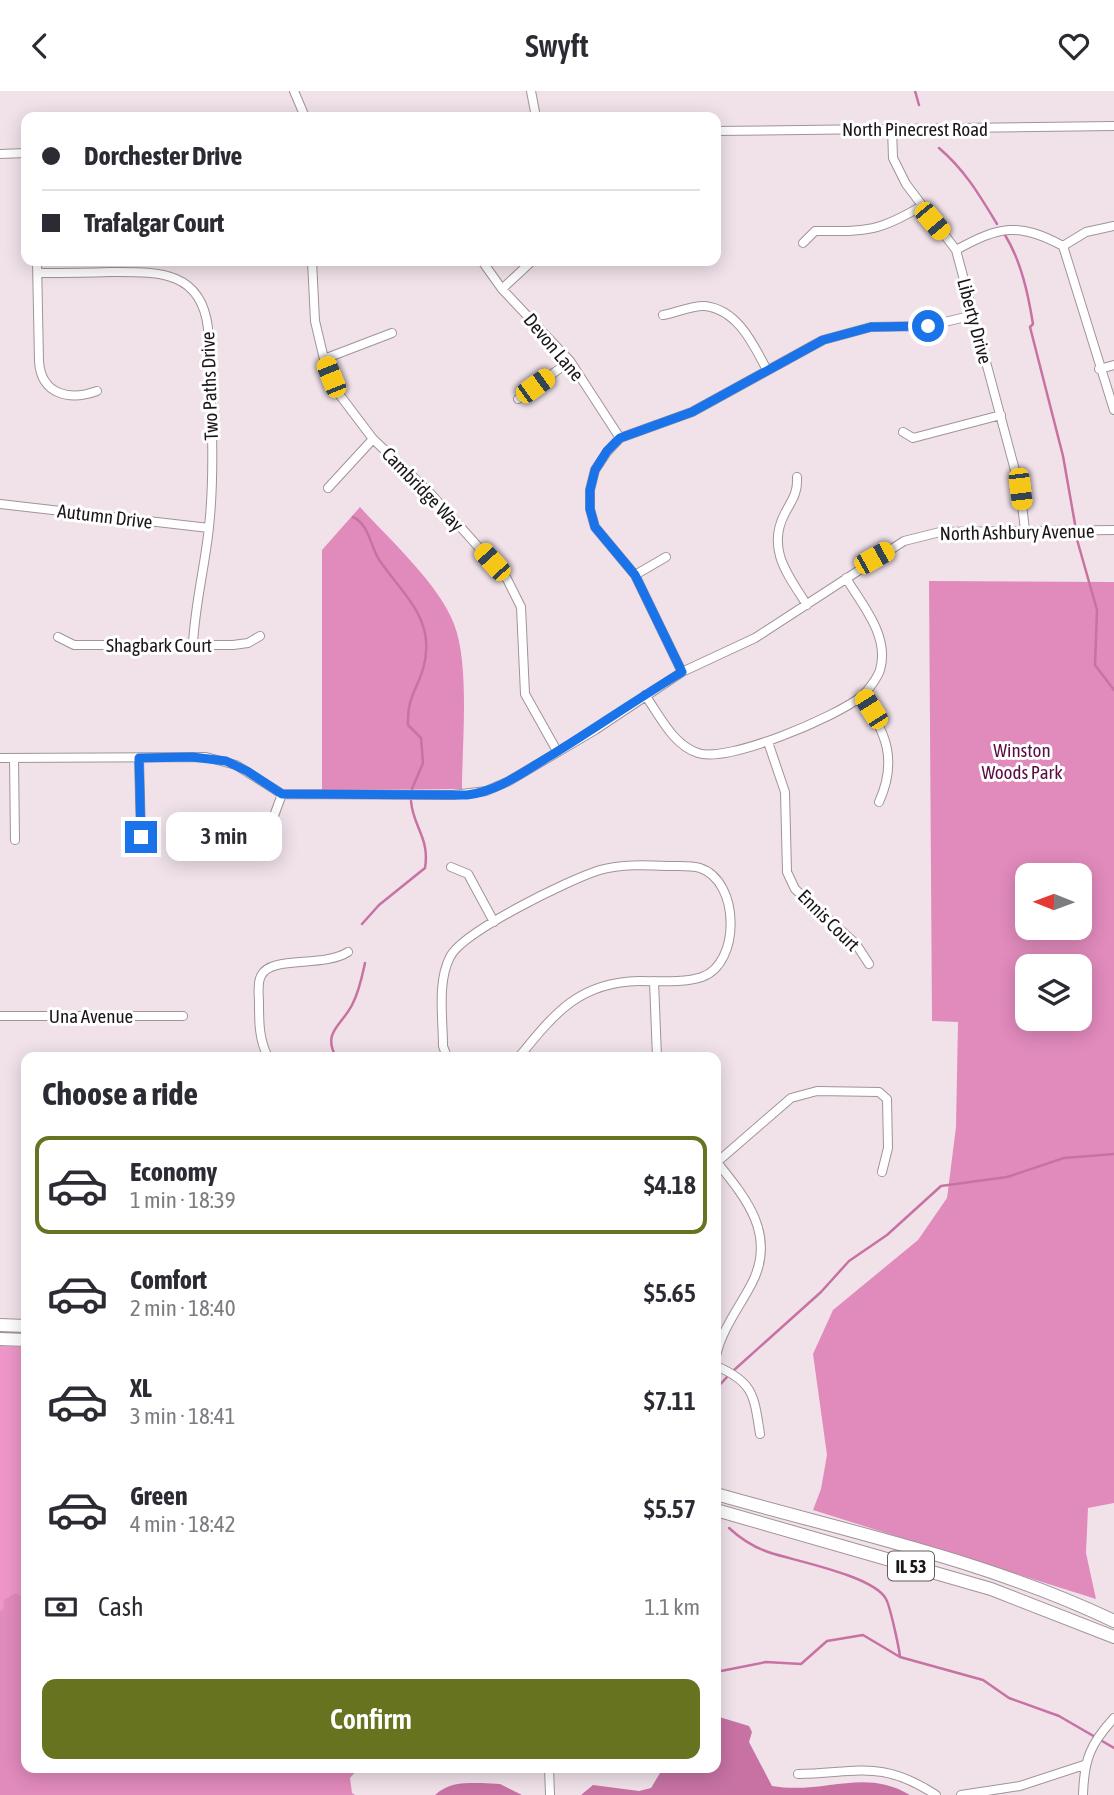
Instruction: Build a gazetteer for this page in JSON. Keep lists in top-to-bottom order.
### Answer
{
  "streets": {
    "main road": ["IL 53"],
    "street": [
      "North Pinecrest Road",
      "Liberty Drive",
      "Devon Lane",
      "Two Paths Drive",
      "Cambridge Way",
      "Autumn Drive",
      "North Ashbury Avenue",
      "Shagbark Court",
      "Ennis Court",
      "Una Avenue"
    ]
  },
  "crossings": [
    ["North Pinecrest Road", "Liberty Drive"],
    ["Liberty Drive", "North Ashbury Avenue"],
    ["Two Paths Drive", "Autumn Drive"],
    ["Two Paths Drive", "Shagbark Court"],
    ["Cambridge Way", "North Ashbury Avenue"]
  ],
  "parks": ["Winston Woods Park"],
  "north": "left",
  "page": {
    "header": "Swyft",
    "banner": ["Dorchester Drive", "Trafalgar Court"],
    "bubble": "3 min",
    "heading": "Choose a ride",
    "list": [
      {
        "name": "Economy",
        "note": "1 min · 18:39",
        "value": "$4.18"
      },
      {
        "name": "Comfort",
        "note": "2 min · 18:40",
        "value": "$5.65"
      },
      {
        "name": "XL",
        "note": "3 min · 18:41",
        "value": "$7.11"
      },
      {
        "name": "Green",
        "note": "4 min · 18:42",
        "value": "$5.57"
      }
    ],
    "pay": ["Cash", "1.1 km"],
    "buttons": "Confirm"
  }
}
